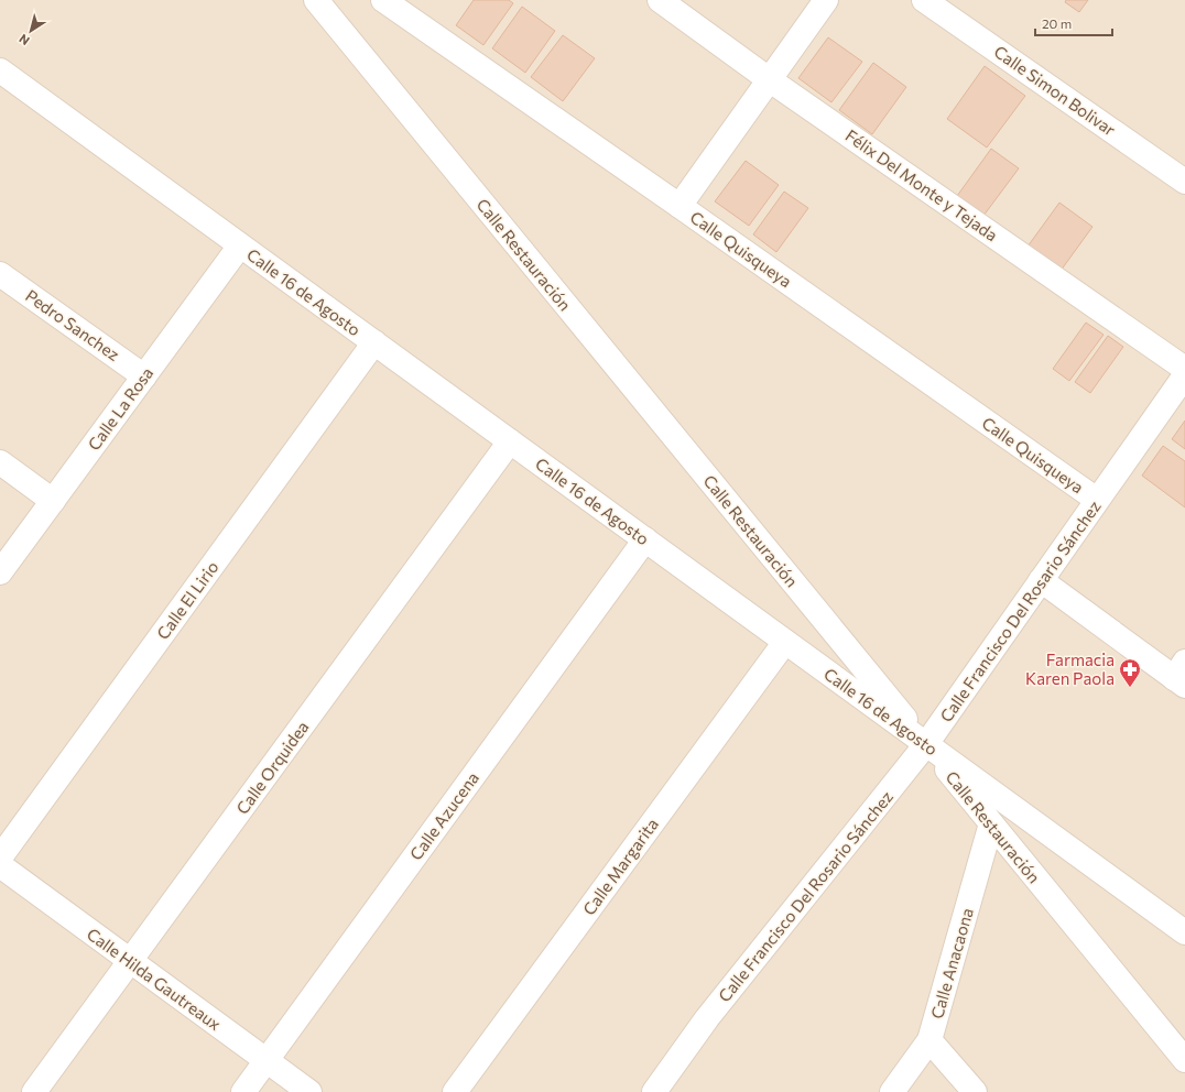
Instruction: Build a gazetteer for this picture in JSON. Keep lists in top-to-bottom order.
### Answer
{
  "streets": {
    "street": [
      "Calle Simon Bolivar",
      "Félix Del Monte y Tejada",
      "Calle Quisqueya",
      "Calle Restauración",
      "Calle 16 de Agosto",
      "Pedro Sanchez",
      "Calle La Rosa",
      "Calle El Lirio",
      "Calle Francisco Del Rosario Sánchez",
      "Calle Orquidea",
      "Calle Azucena",
      "Calle Margarita",
      "Calle Anacaona",
      "Calle Hilda Gautreaux"
    ]
  },
  "crossings": [
    ["Calle Quisqueya", "Calle Francisco Del Rosario Sánchez"],
    ["Calle Restauración", "Calle 16 de Agosto"],
    ["Calle Restauración", "Calle Francisco Del Rosario Sánchez"],
    ["Calle Restauración", "Calle Anacaona"],
    ["Calle 16 de Agosto", "Calle La Rosa"],
    ["Calle 16 de Agosto", "Calle El Lirio"],
    ["Calle 16 de Agosto", "Calle Francisco Del Rosario Sánchez"],
    ["Calle 16 de Agosto", "Calle Orquidea"],
    ["Calle 16 de Agosto", "Calle Azucena"],
    ["Calle 16 de Agosto", "Calle Margarita"],
    ["Pedro Sanchez", "Calle La Rosa"],
    ["Calle Orquidea", "Calle Hilda Gautreaux"],
    ["Calle Azucena", "Calle Hilda Gautreaux"]
  ],
  "places": {
    "pharmacy": ["Farmacia Karen Paola"]
  },
  "scale_bar": "20 m",
  "north": "bottom left"
}
